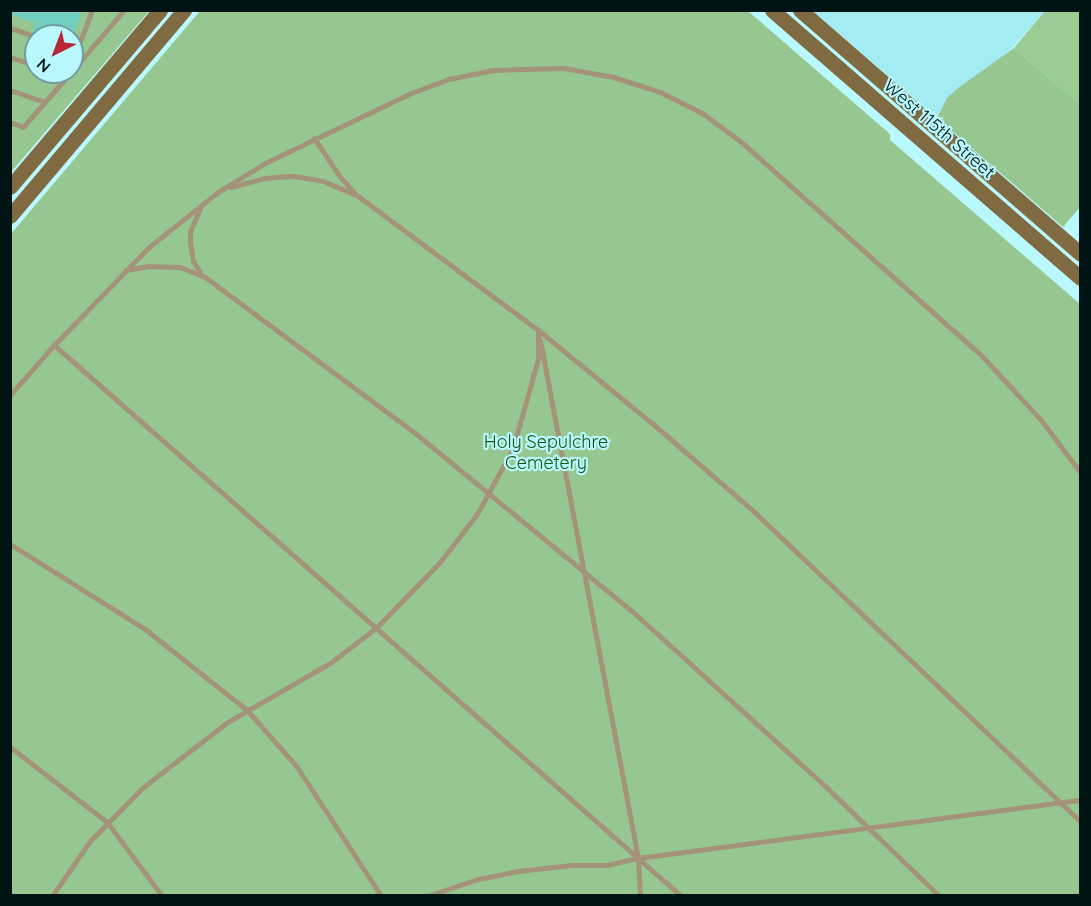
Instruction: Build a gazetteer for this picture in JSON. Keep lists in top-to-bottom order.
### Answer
{
  "streets": {
    "street": ["West 115th Street"]
  },
  "parks": ["Holy Sepulchre Cemetery"],
  "north": "bottom left"
}
